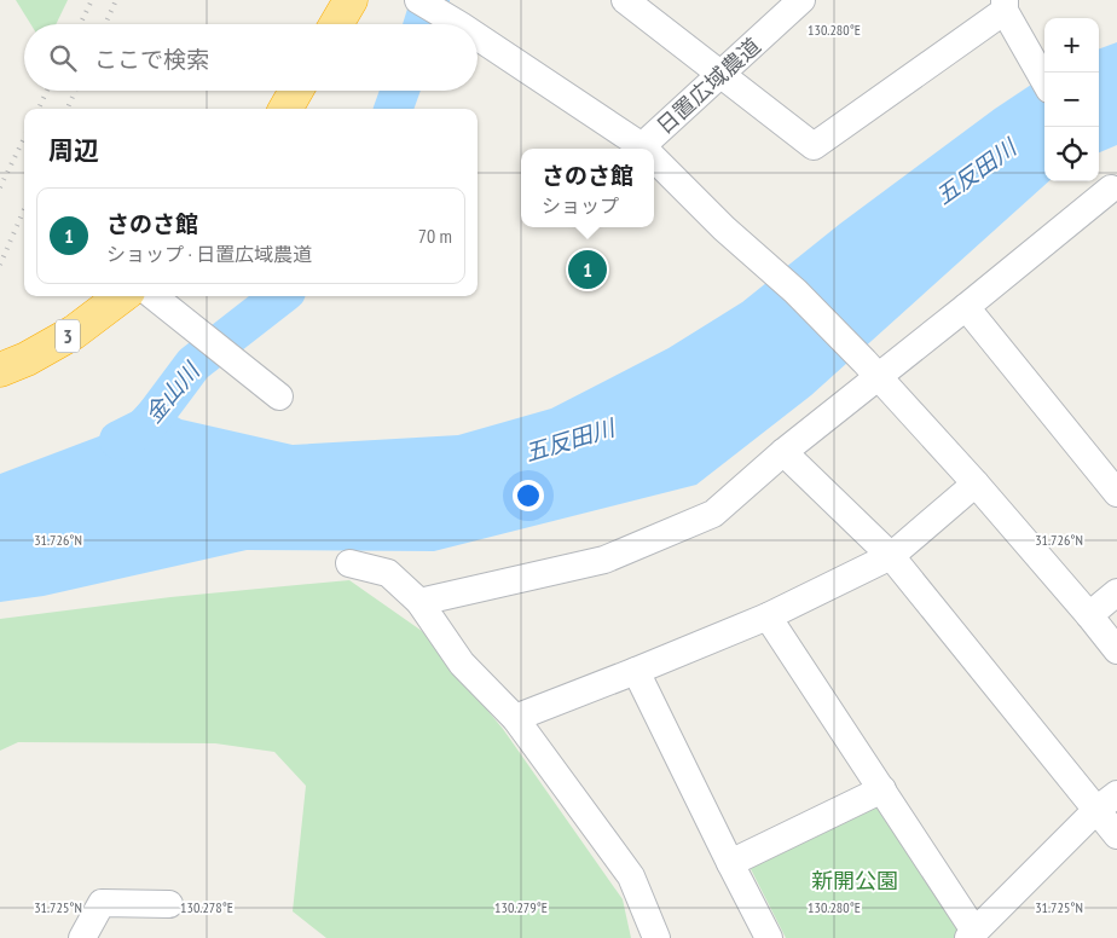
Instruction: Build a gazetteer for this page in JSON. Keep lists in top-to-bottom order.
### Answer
{
  "streets": {
    "highway": ["3"],
    "street": ["日置広域農道"]
  },
  "water": ["五反田川", "金山川"],
  "parks": ["新開公園"],
  "page": {
    "map_buttons": ["+", "−"],
    "search": "ここで検索",
    "heading": "周辺",
    "popup": ["さのさ館", "ショップ"],
    "list": [
      {
        "mark": "1",
        "name": "さのさ館",
        "note": "ショップ · 日置広域農道",
        "value": "70 m"
      }
    ],
    "pins": "1"
  },
  "coordinates": [
    "130.280°E",
    "31.726°N",
    "31.725°N",
    "130.278°E",
    "130.279°E"
  ]
}
